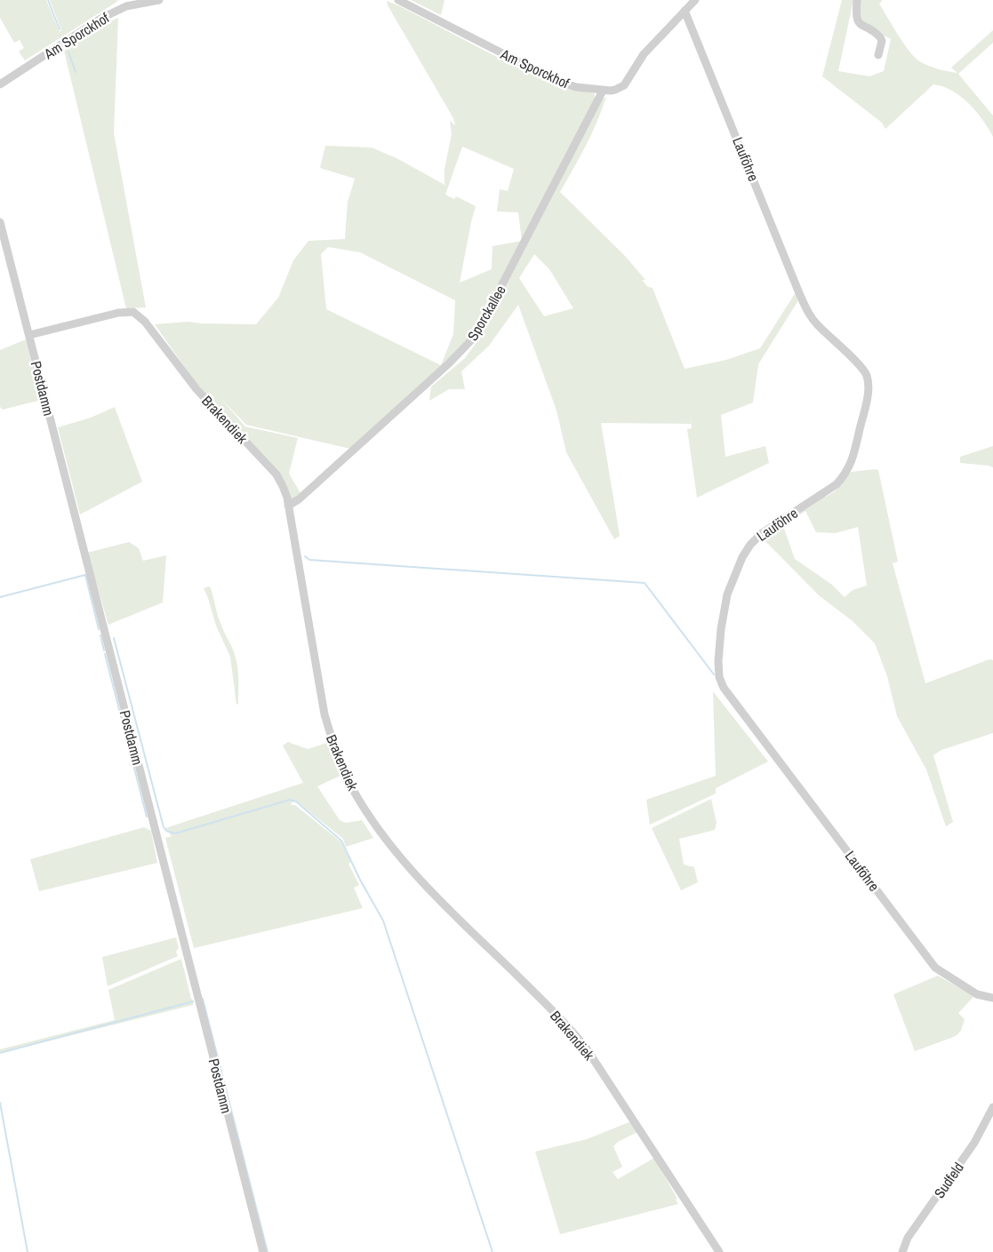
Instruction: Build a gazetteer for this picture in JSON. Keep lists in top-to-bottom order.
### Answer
{
  "streets": {
    "street": [
      "Am Sporckhof",
      "Lauföhre",
      "Sporckallee",
      "Postdamm",
      "Brakendiek",
      "Sudfeld"
    ]
  },
  "crossings": [
    ["Am Sporckhof", "Lauföhre"],
    ["Am Sporckhof", "Sporckallee"],
    ["Sporckallee", "Brakendiek"],
    ["Postdamm", "Brakendiek"]
  ]
}
